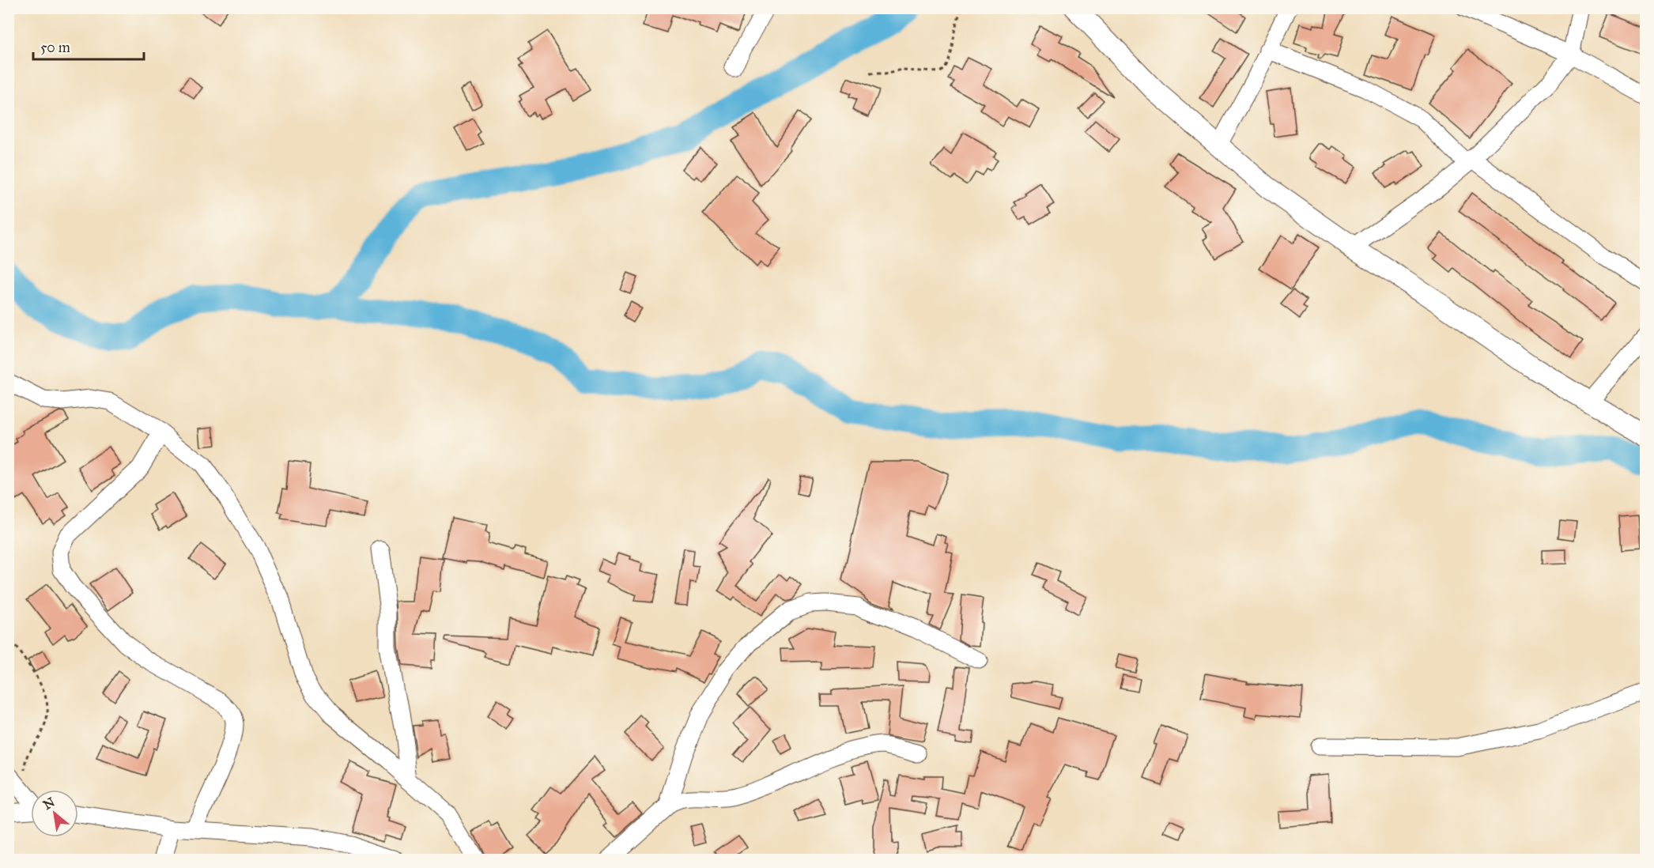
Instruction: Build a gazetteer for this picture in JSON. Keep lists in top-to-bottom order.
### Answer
{
  "scale_bar": "50 m",
  "north": "top left"
}
